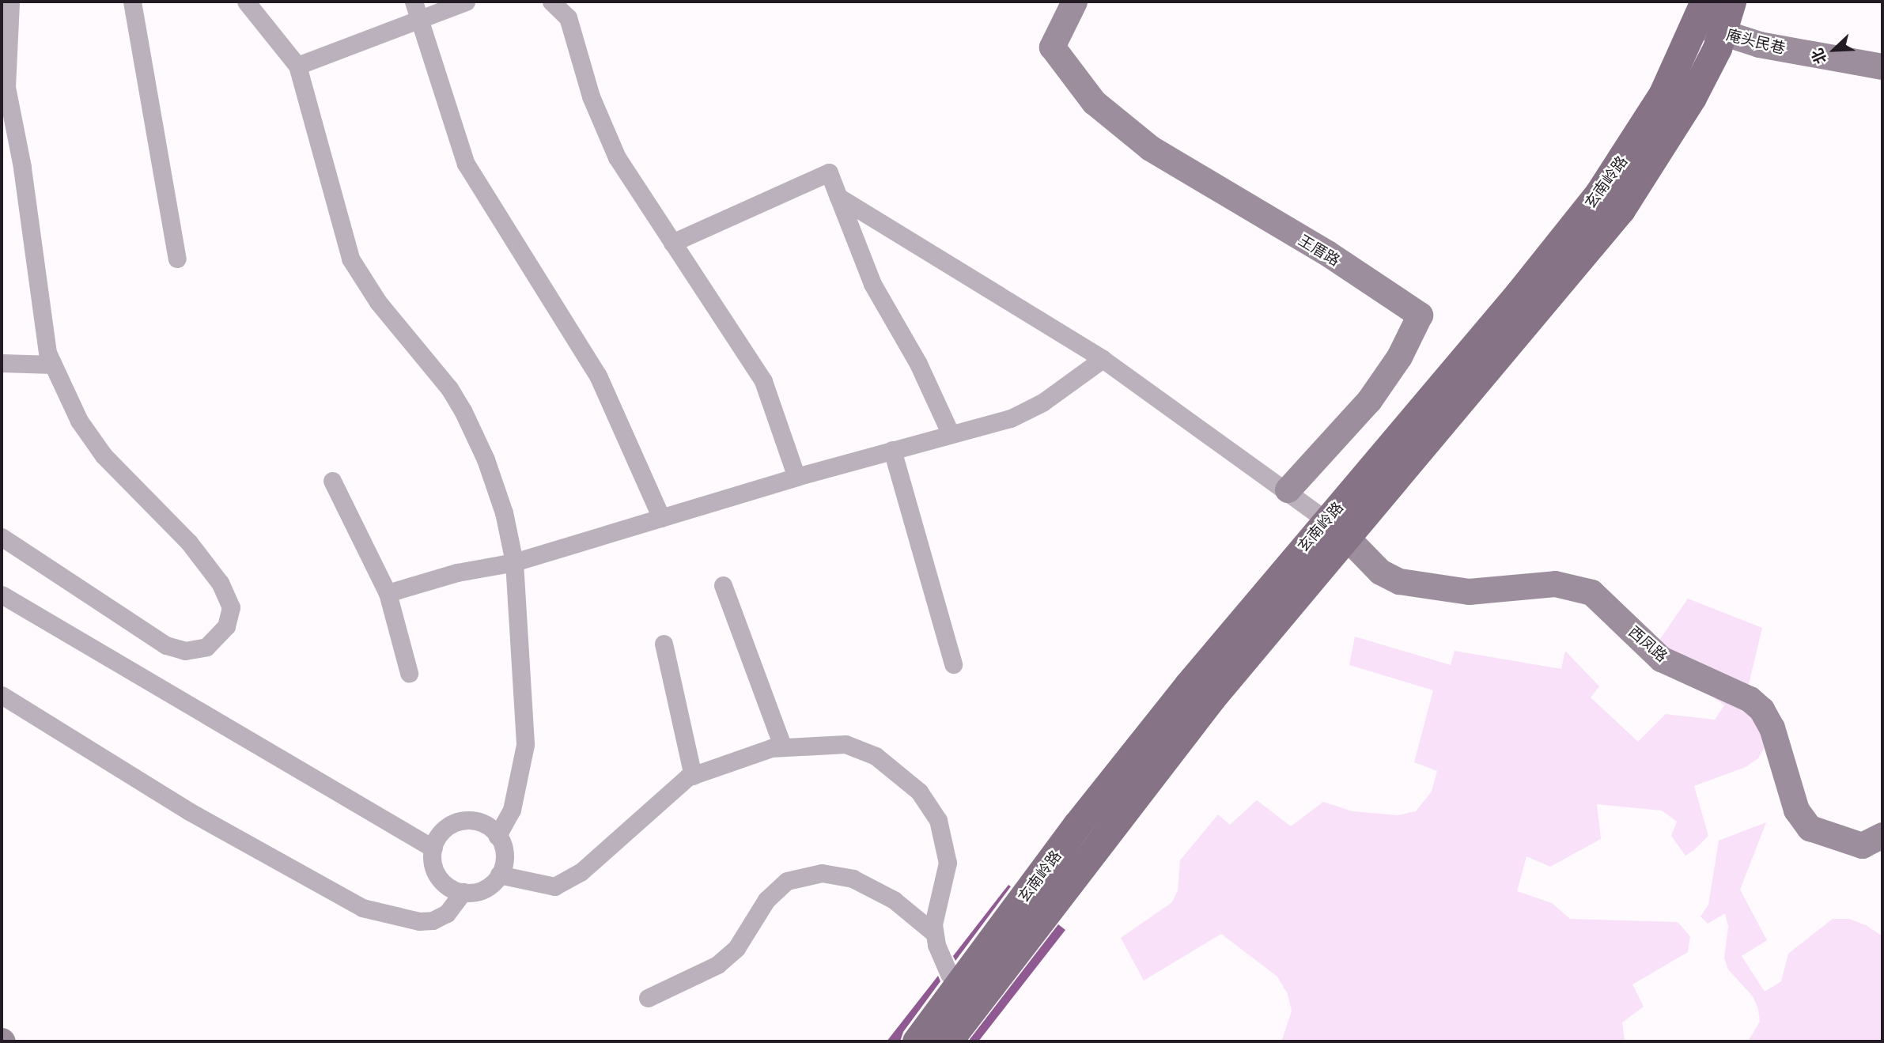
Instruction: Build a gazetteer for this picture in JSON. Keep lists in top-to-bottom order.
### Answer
{
  "streets": {
    "main road": ["玄南岭路"],
    "street": ["庵头民巷", "王厝路", "西凤路"]
  },
  "crossings": [
    ["庵头民巷", "玄南岭路"],
    ["玄南岭路", "西凤路"]
  ],
  "north": "bottom left"
}
